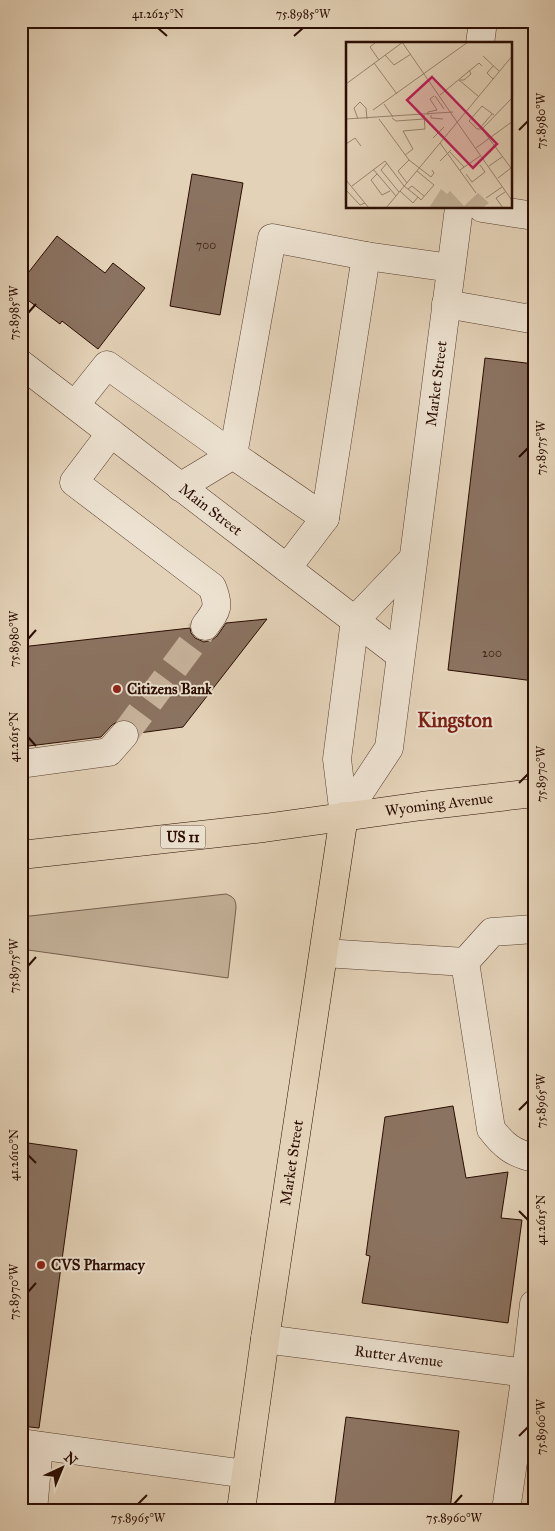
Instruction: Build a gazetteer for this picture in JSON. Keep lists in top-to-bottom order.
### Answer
{
  "streets": {
    "main road": ["Market Street", "Wyoming Avenue", "US 11"],
    "street": ["Main Street", "Rutter Avenue"]
  },
  "crossings": [
    ["Market Street", "Main Street"],
    ["Market Street", "Wyoming Avenue"],
    ["Market Street", "US 11"],
    ["Market Street", "Rutter Avenue"],
    ["Wyoming Avenue", "US 11"]
  ],
  "districts": ["Kingston"],
  "places": ["Citizens Bank", "CVS Pharmacy"],
  "house_numbers": ["700", "200"],
  "north": "top right",
  "coordinates": [
    "41.2625°N",
    "75.8985°W",
    "75.8980°W",
    "75.8975°W",
    "41.2615°N",
    "75.8970°W",
    "75.8965°W",
    "41.2610°N",
    "75.8960°W"
  ]
}
